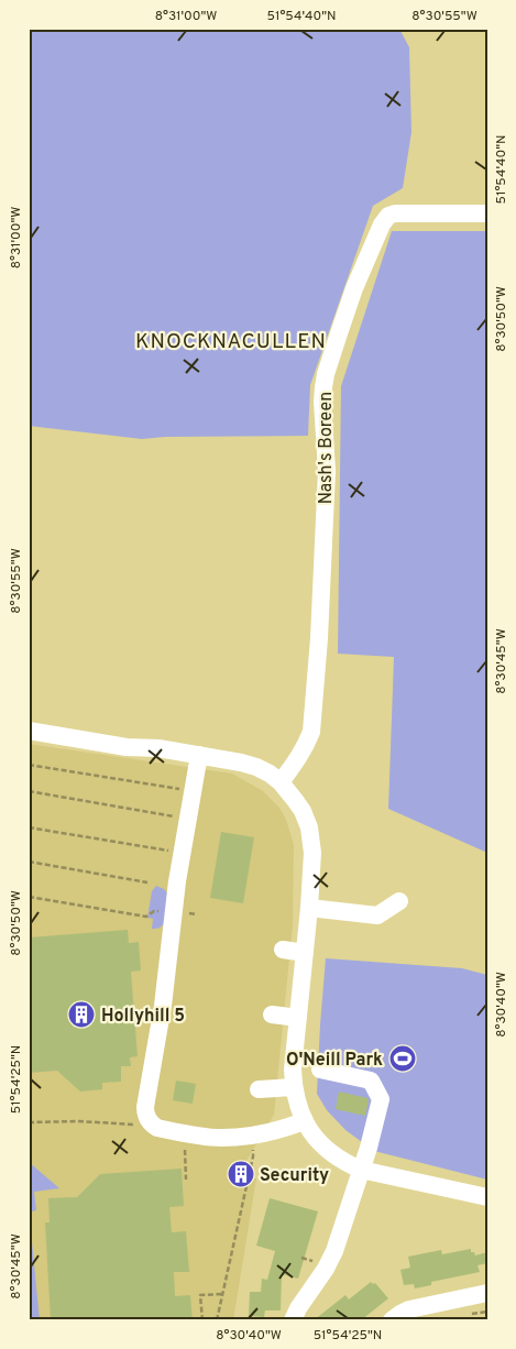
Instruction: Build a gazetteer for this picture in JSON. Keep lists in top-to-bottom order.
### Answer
{
  "streets": {
    "street": ["Nash's Boreen"]
  },
  "districts": ["KNOCKNACULLEN"],
  "places": {
    "building": ["Hollyhill 5", "Security"],
    "sports": ["O'Neill Park"]
  },
  "coordinates": [
    "8°31'00\"W",
    "51°54'40\"N",
    "8°30'55\"W",
    "8°30'50\"W",
    "8°30'45\"W",
    "8°30'40\"W",
    "51°54'25\"N"
  ]
}
